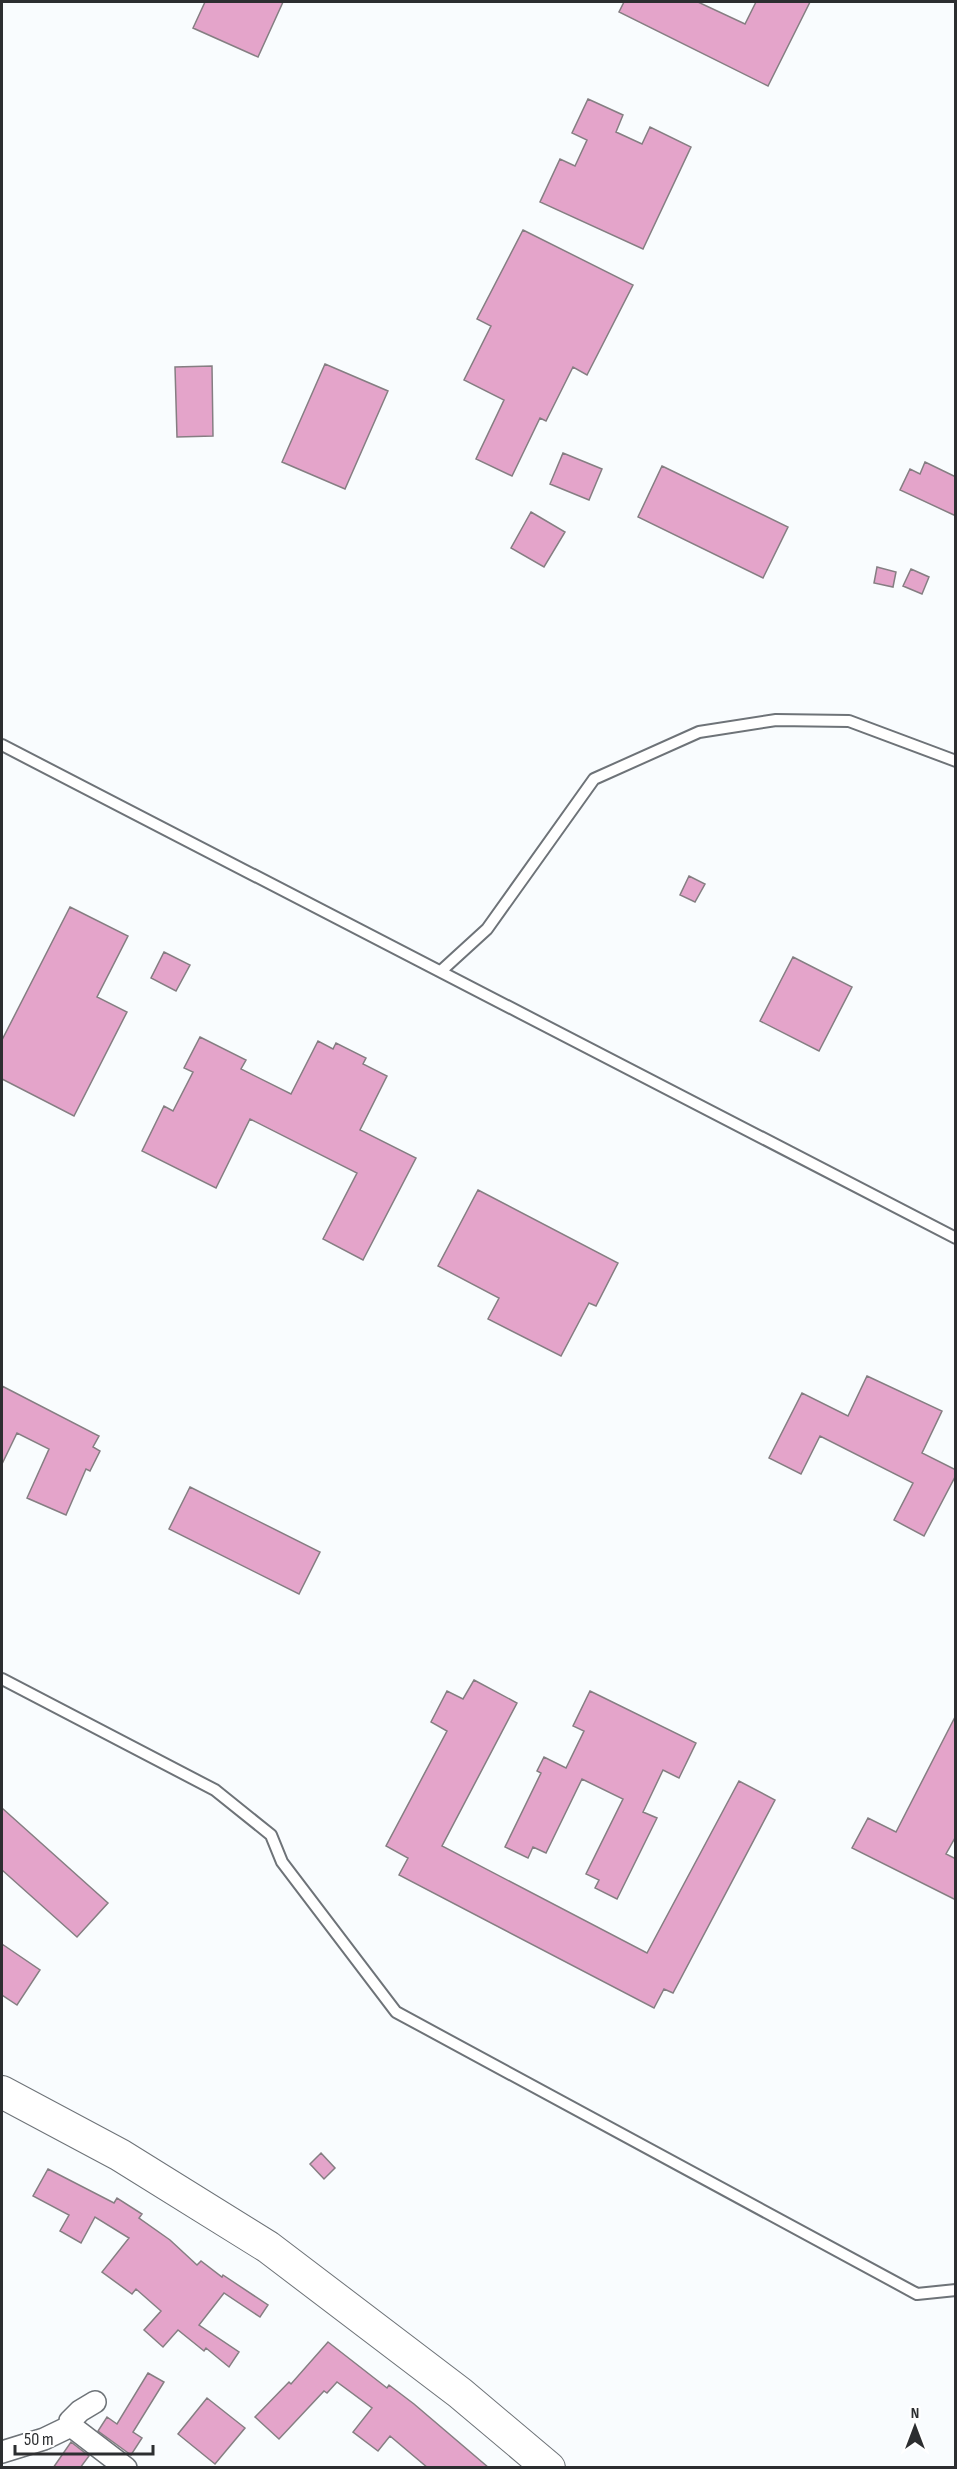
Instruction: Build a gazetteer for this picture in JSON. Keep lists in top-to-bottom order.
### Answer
{
  "scale_bar": "50 m",
  "north": "top"
}
